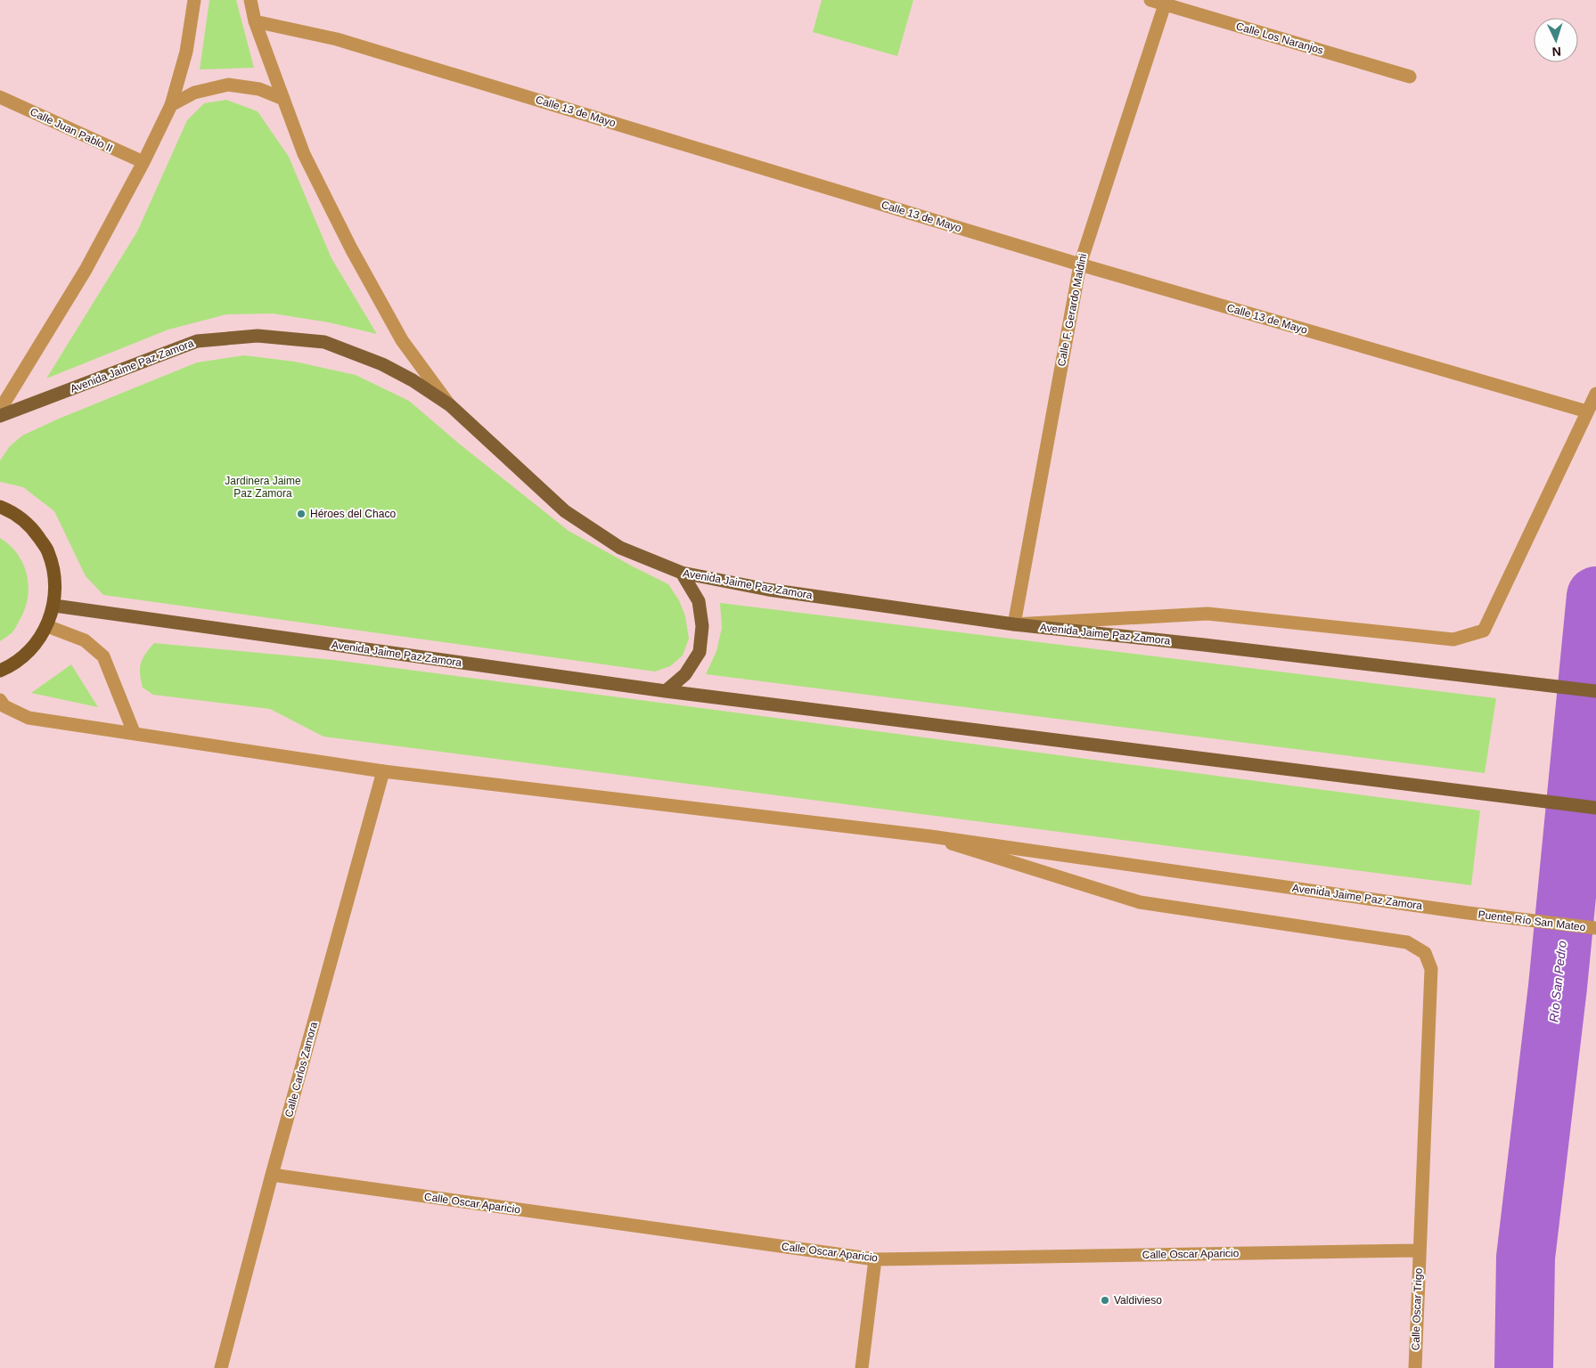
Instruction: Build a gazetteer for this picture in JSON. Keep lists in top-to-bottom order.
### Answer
{
  "streets": {
    "main road": ["Avenida Jaime Paz Zamora"],
    "street": [
      "Calle Los Naranjos",
      "Calle 13 de Mayo",
      "Calle Juan Pablo II",
      "Calle F. Gerardo Maldini",
      "Puente Río San Mateo",
      "Calle Carlos Zamora",
      "Calle Oscar Aparicio",
      "Calle Oscar Trigo"
    ]
  },
  "crossings": [
    ["Calle Los Naranjos", "Calle F. Gerardo Maldini"],
    ["Calle 13 de Mayo", "Calle F. Gerardo Maldini"],
    ["Calle F. Gerardo Maldini", "Avenida Jaime Paz Zamora"],
    ["Avenida Jaime Paz Zamora", "Puente Río San Mateo"],
    ["Avenida Jaime Paz Zamora", "Calle Carlos Zamora"],
    ["Avenida Jaime Paz Zamora", "Calle Oscar Trigo"],
    ["Calle Carlos Zamora", "Calle Oscar Aparicio"],
    ["Calle Oscar Aparicio", "Calle Oscar Trigo"]
  ],
  "water": ["Río San Pedro"],
  "parks": ["Jardinera Jaime Paz Zamora"],
  "places": ["Héroes del Chaco", "Valdivieso"],
  "north": "bottom"
}
